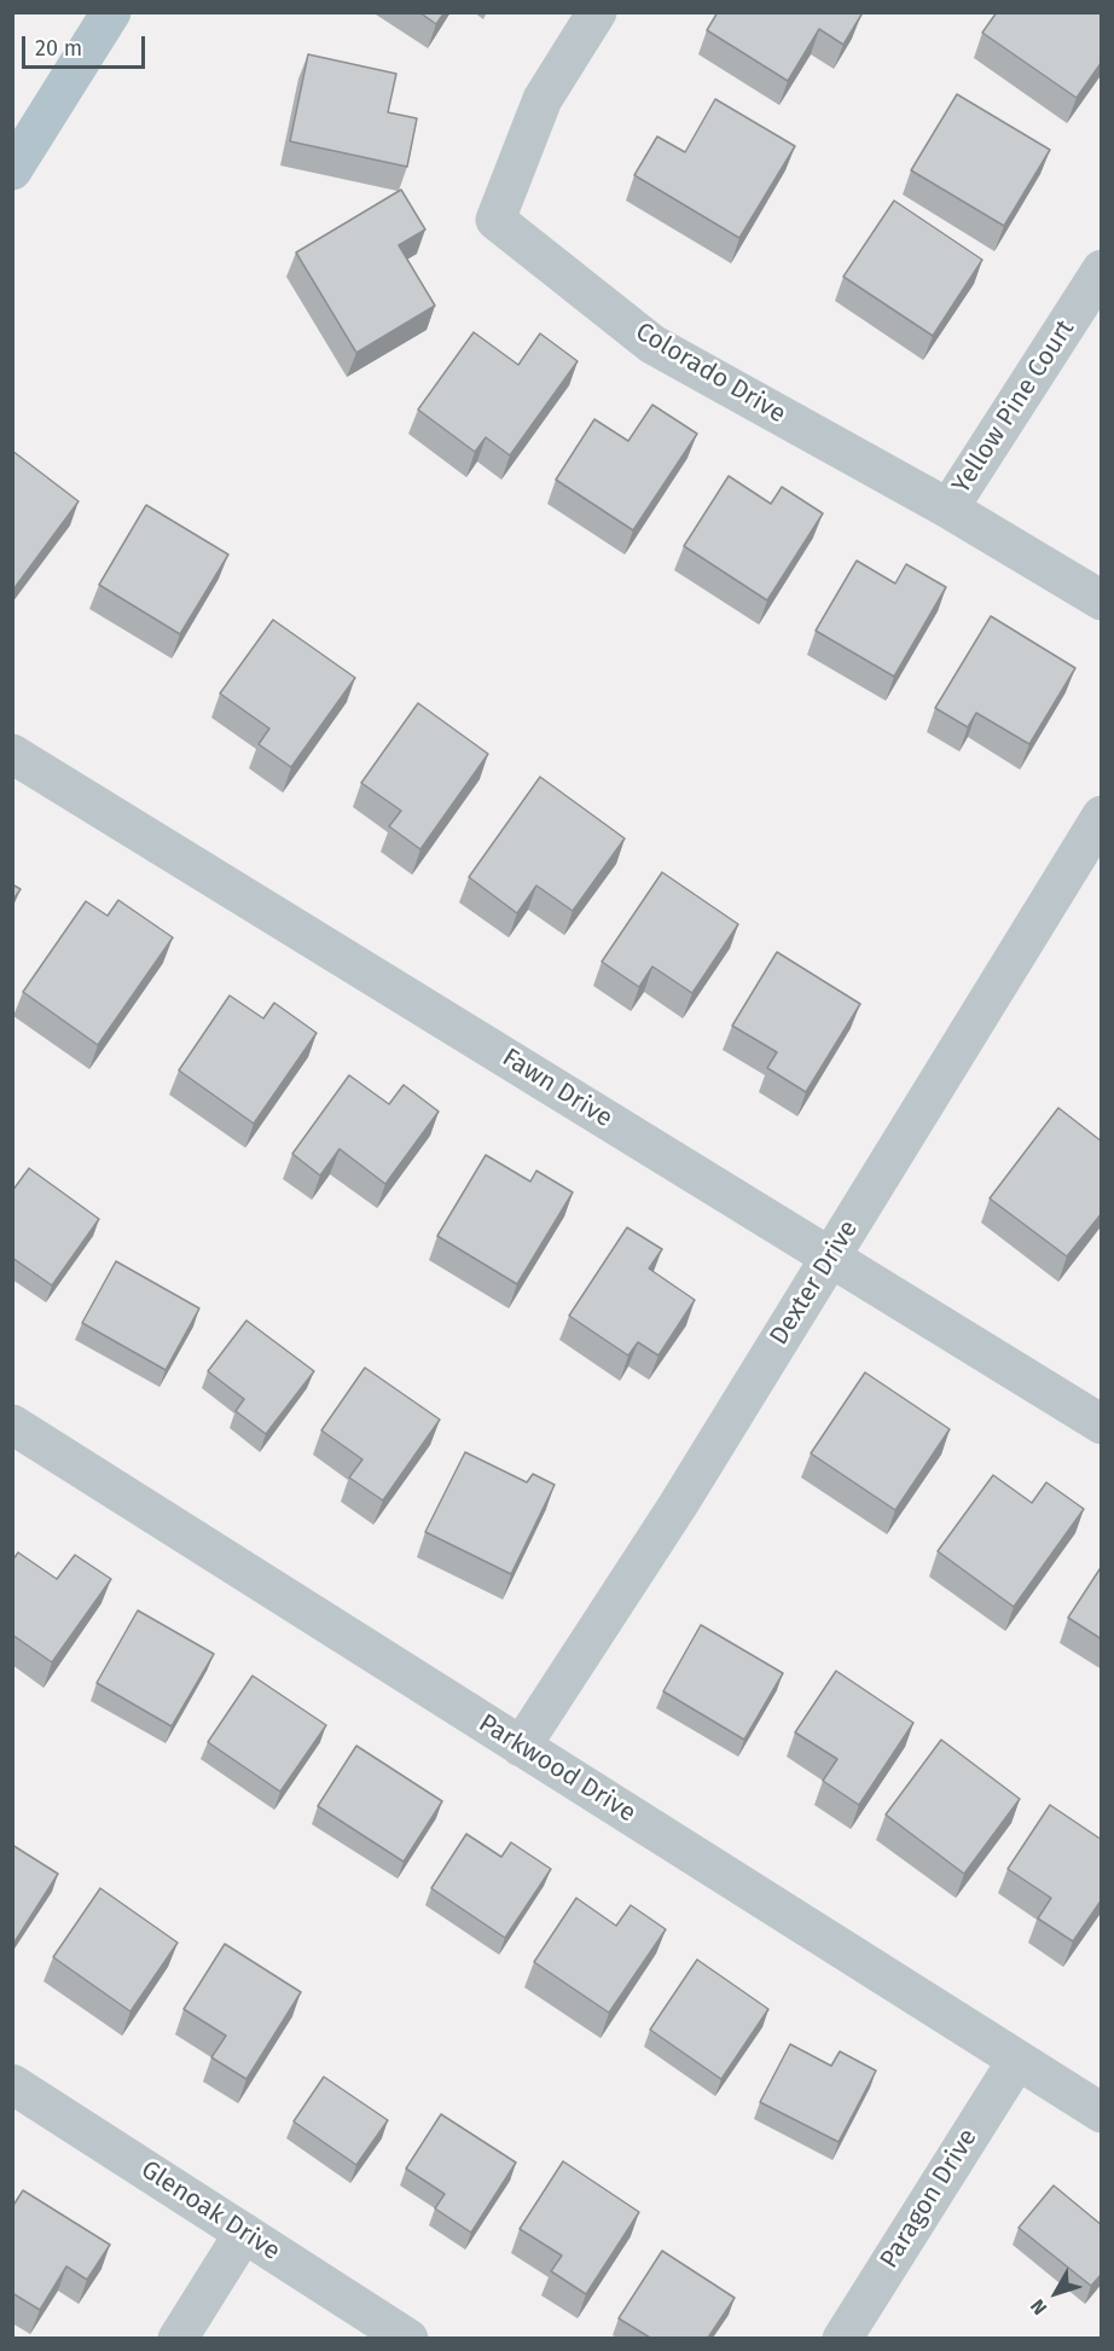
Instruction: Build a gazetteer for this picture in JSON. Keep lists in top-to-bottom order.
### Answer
{
  "streets": {
    "street": [
      "Colorado Drive",
      "Yellow Pine Court",
      "Fawn Drive",
      "Dexter Drive",
      "Parkwood Drive",
      "Paragon Drive",
      "Glenoak Drive"
    ]
  },
  "crossings": [
    ["Colorado Drive", "Yellow Pine Court"],
    ["Fawn Drive", "Dexter Drive"],
    ["Dexter Drive", "Parkwood Drive"],
    ["Parkwood Drive", "Paragon Drive"]
  ],
  "scale_bar": "20 m",
  "north": "bottom left"
}
